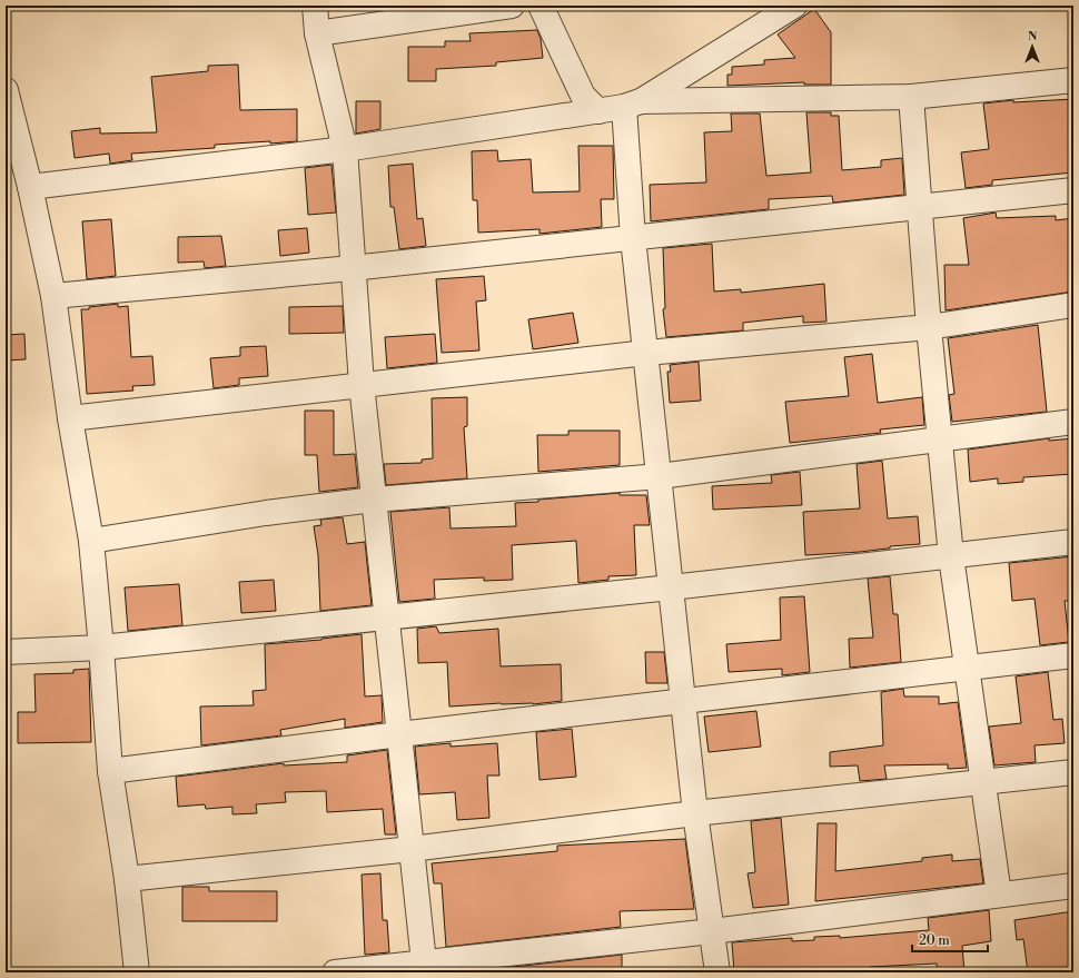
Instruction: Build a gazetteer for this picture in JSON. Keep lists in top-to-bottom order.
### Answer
{
  "scale_bar": "20 m",
  "north": "top"
}
